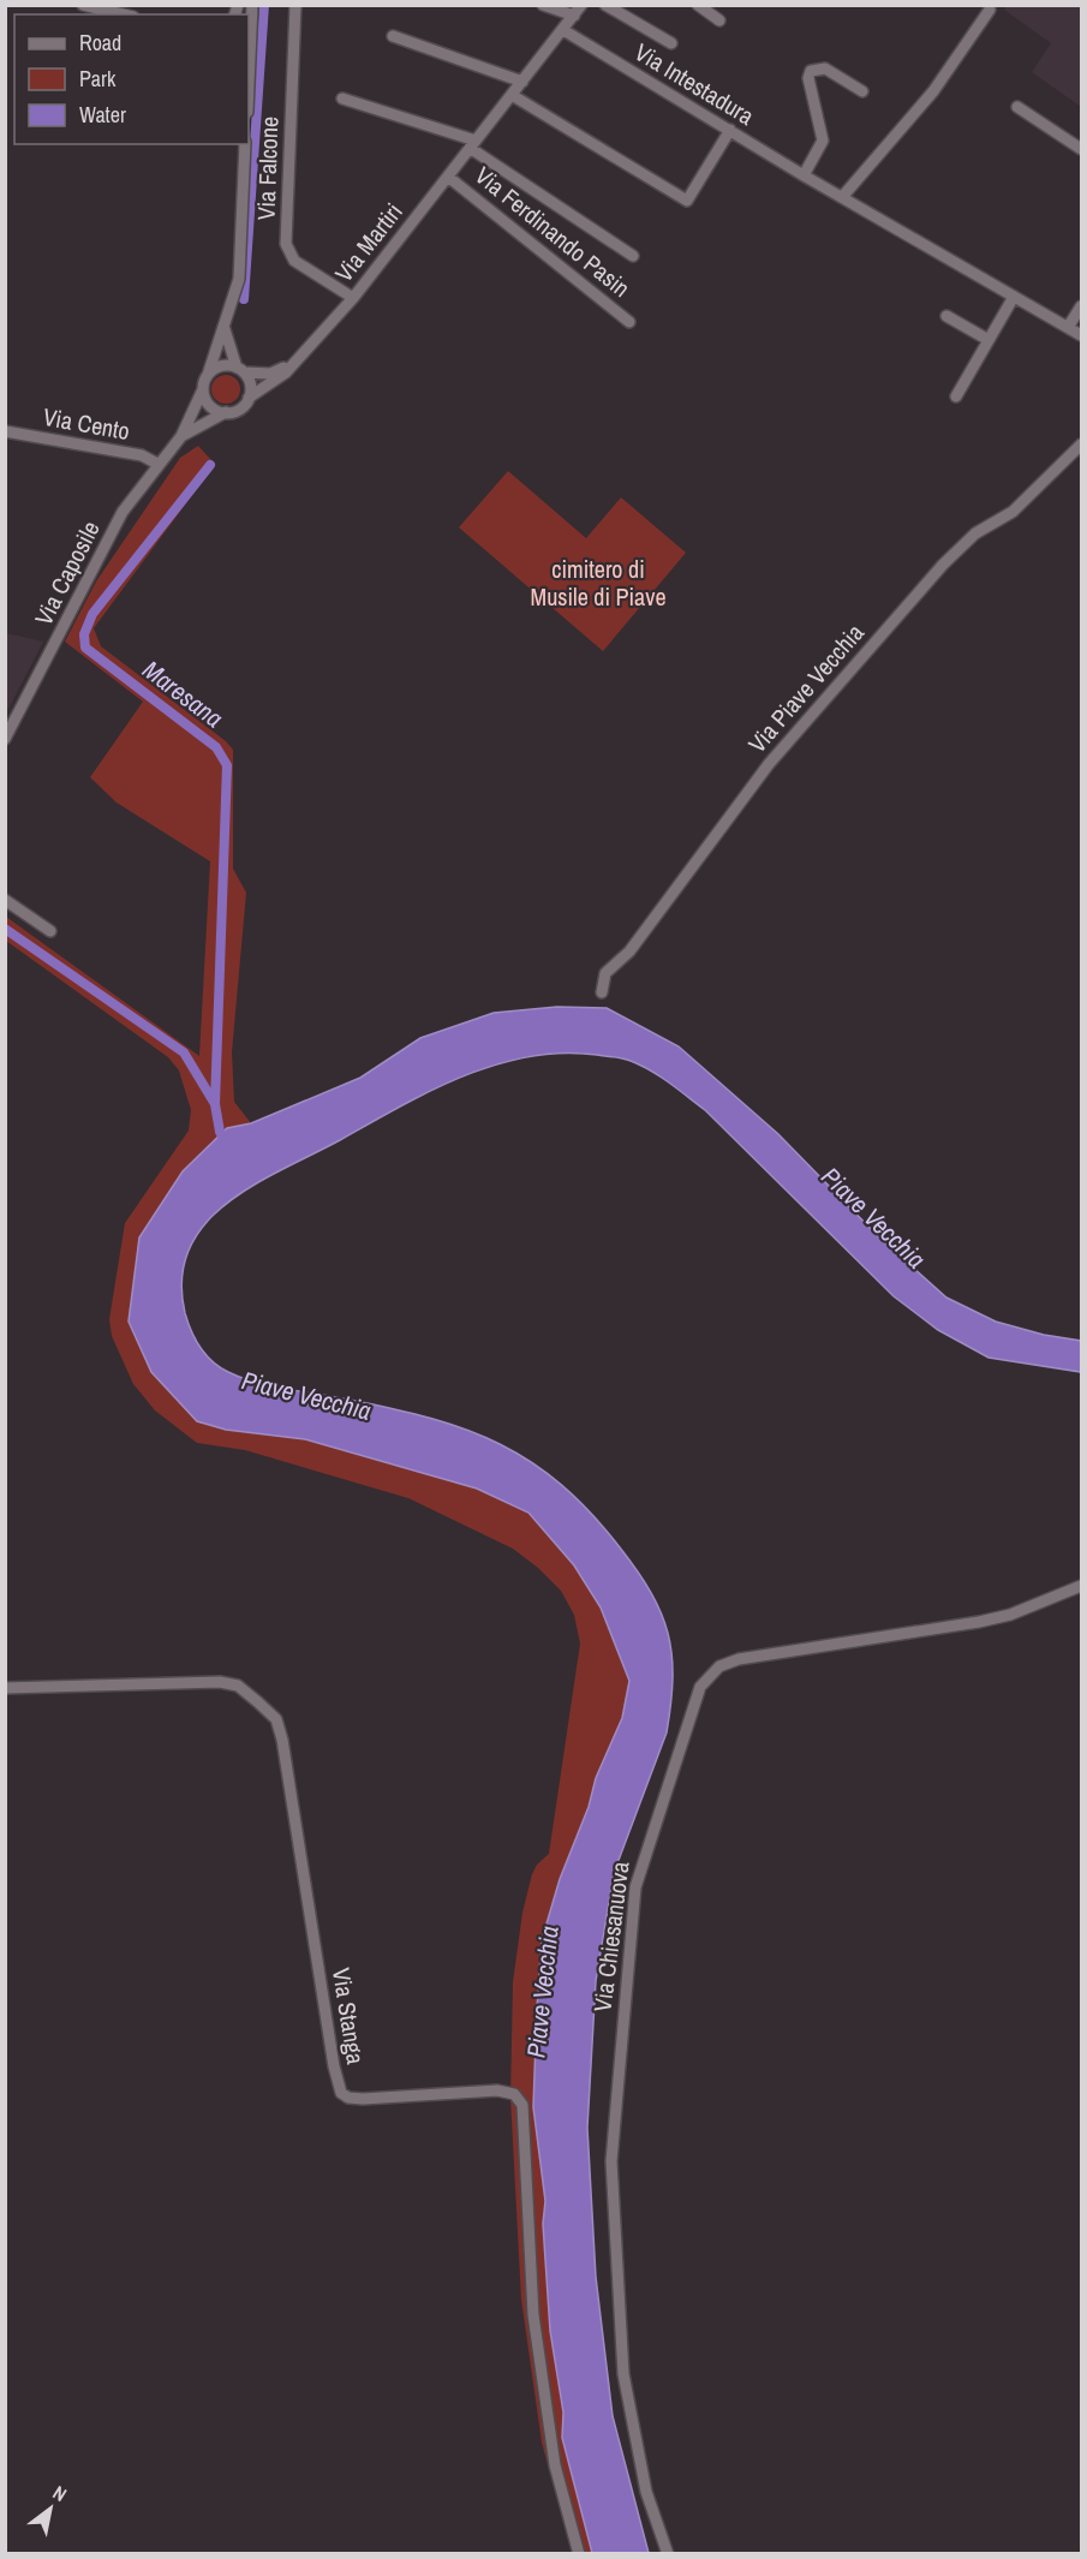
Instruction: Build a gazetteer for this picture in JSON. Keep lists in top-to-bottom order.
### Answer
{
  "streets": {
    "street": [
      "Via Intestadura",
      "Via Falcone",
      "Via Ferdinando Pasin",
      "Via Martiri",
      "Via Cento",
      "Via Caposile",
      "Via Piave Vecchia",
      "Via Chiesanuova",
      "Via Stanga"
    ]
  },
  "crossings": [
    ["Via Intestadura", "Via Martiri"],
    ["Via Falcone", "Via Martiri"],
    ["Via Ferdinando Pasin", "Via Martiri"],
    ["Via Martiri", "Via Caposile"],
    ["Via Cento", "Via Caposile"]
  ],
  "water": ["Maresana", "Piave Vecchia"],
  "parks": ["cimitero di Musile di Piave"],
  "legend": ["Road", "Park", "Water"],
  "north": "top right"
}
